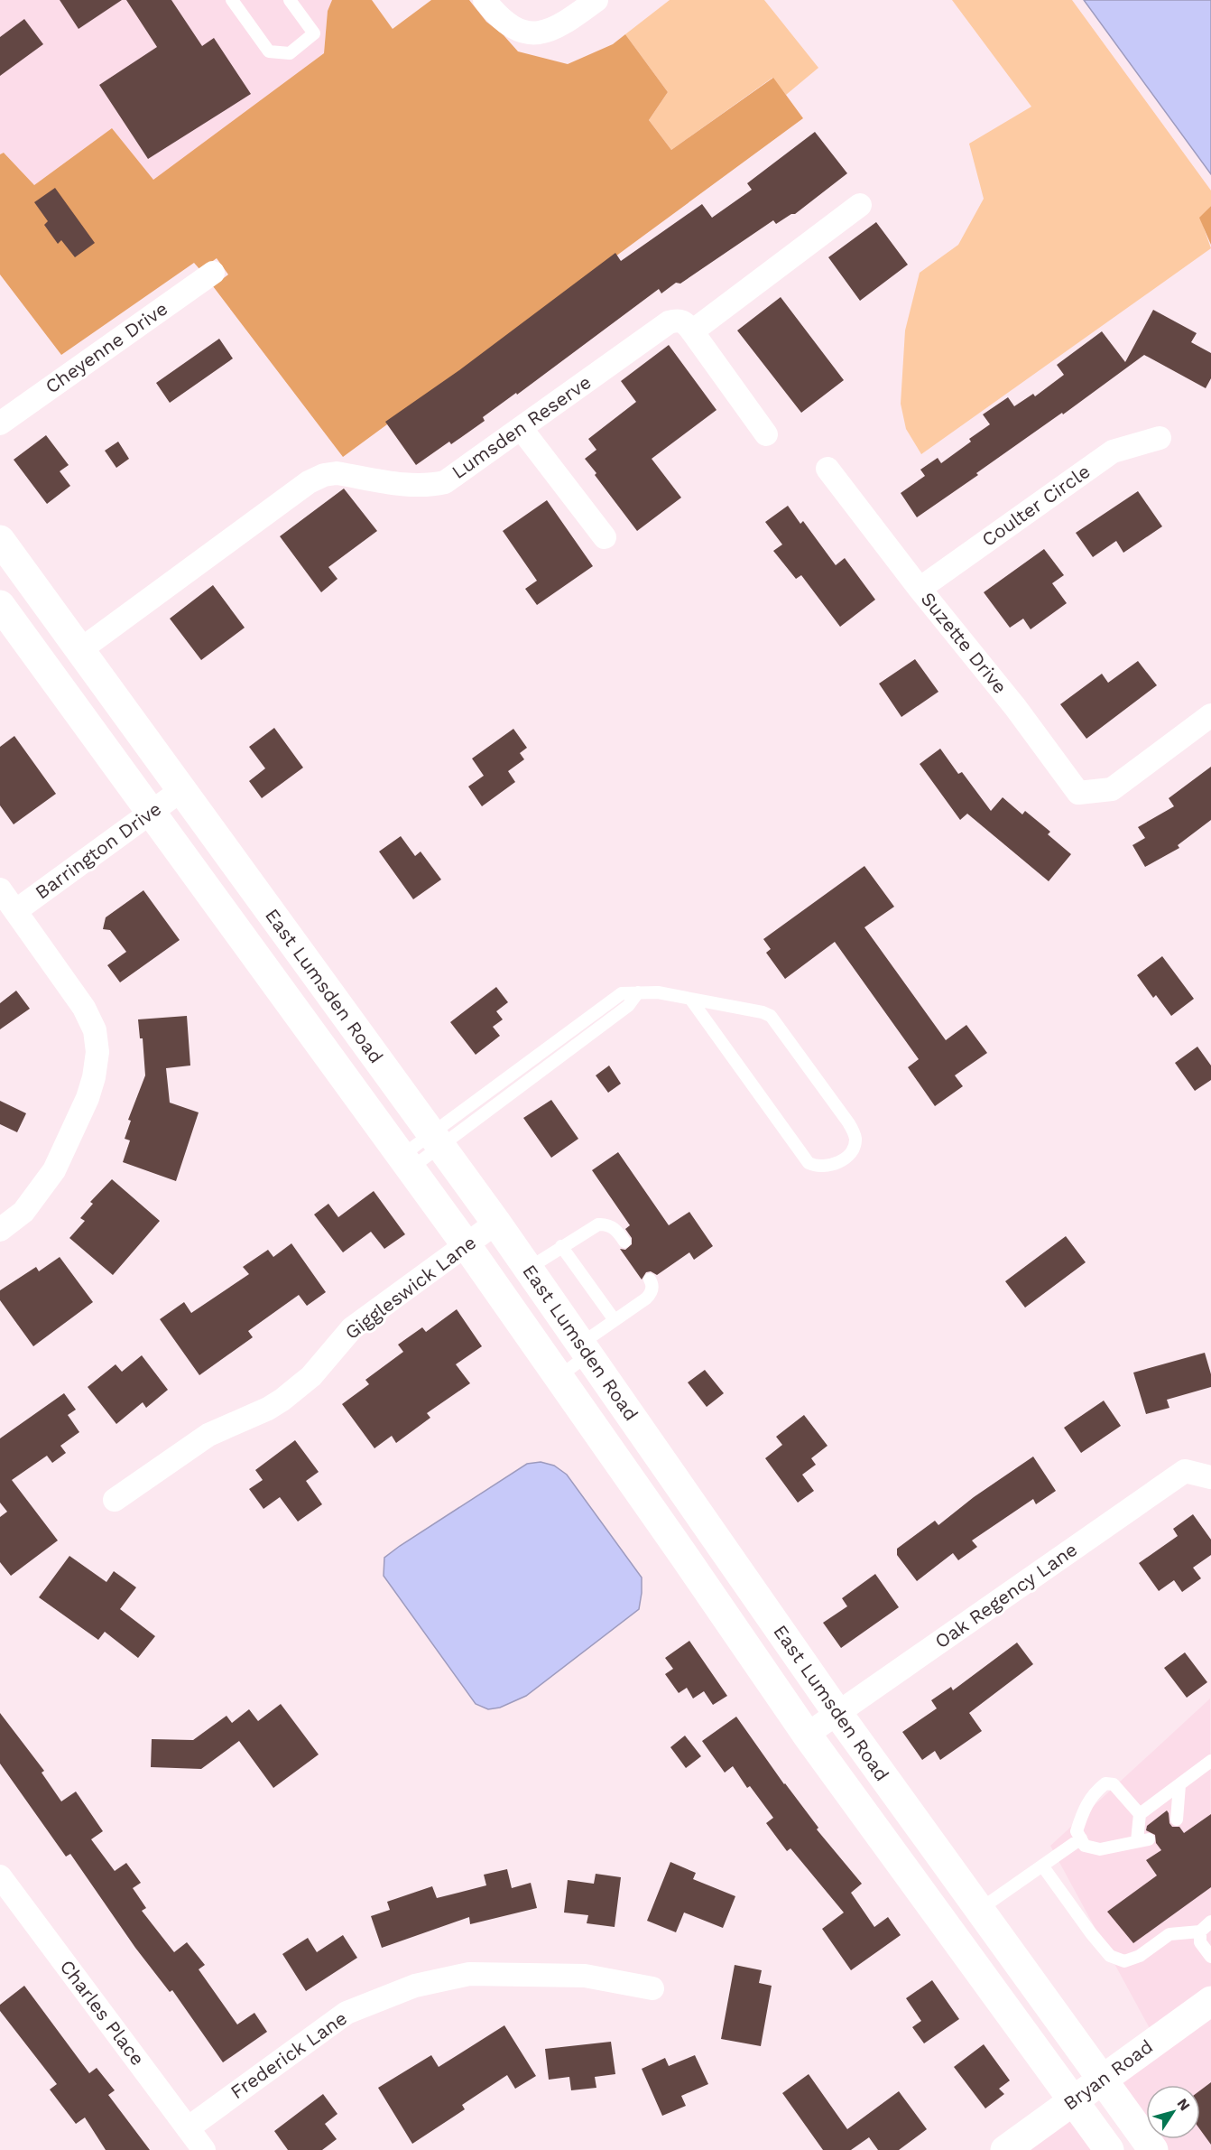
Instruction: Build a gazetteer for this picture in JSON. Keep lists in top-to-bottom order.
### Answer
{
  "streets": {
    "main road": ["East Lumsden Road", "Bryan Road"],
    "street": [
      "Cheyenne Drive",
      "Lumsden Reserve",
      "Coulter Circle",
      "Suzette Drive",
      "Barrington Drive",
      "Giggleswick Lane",
      "Oak Regency Lane",
      "Charles Place",
      "Frederick Lane"
    ]
  },
  "crossings": [
    ["Lumsden Reserve", "East Lumsden Road"],
    ["Coulter Circle", "Suzette Drive"],
    ["Barrington Drive", "East Lumsden Road"],
    ["East Lumsden Road", "Giggleswick Lane"],
    ["East Lumsden Road", "Oak Regency Lane"],
    ["East Lumsden Road", "Bryan Road"],
    ["Charles Place", "Frederick Lane"]
  ],
  "north": "top right"
}
